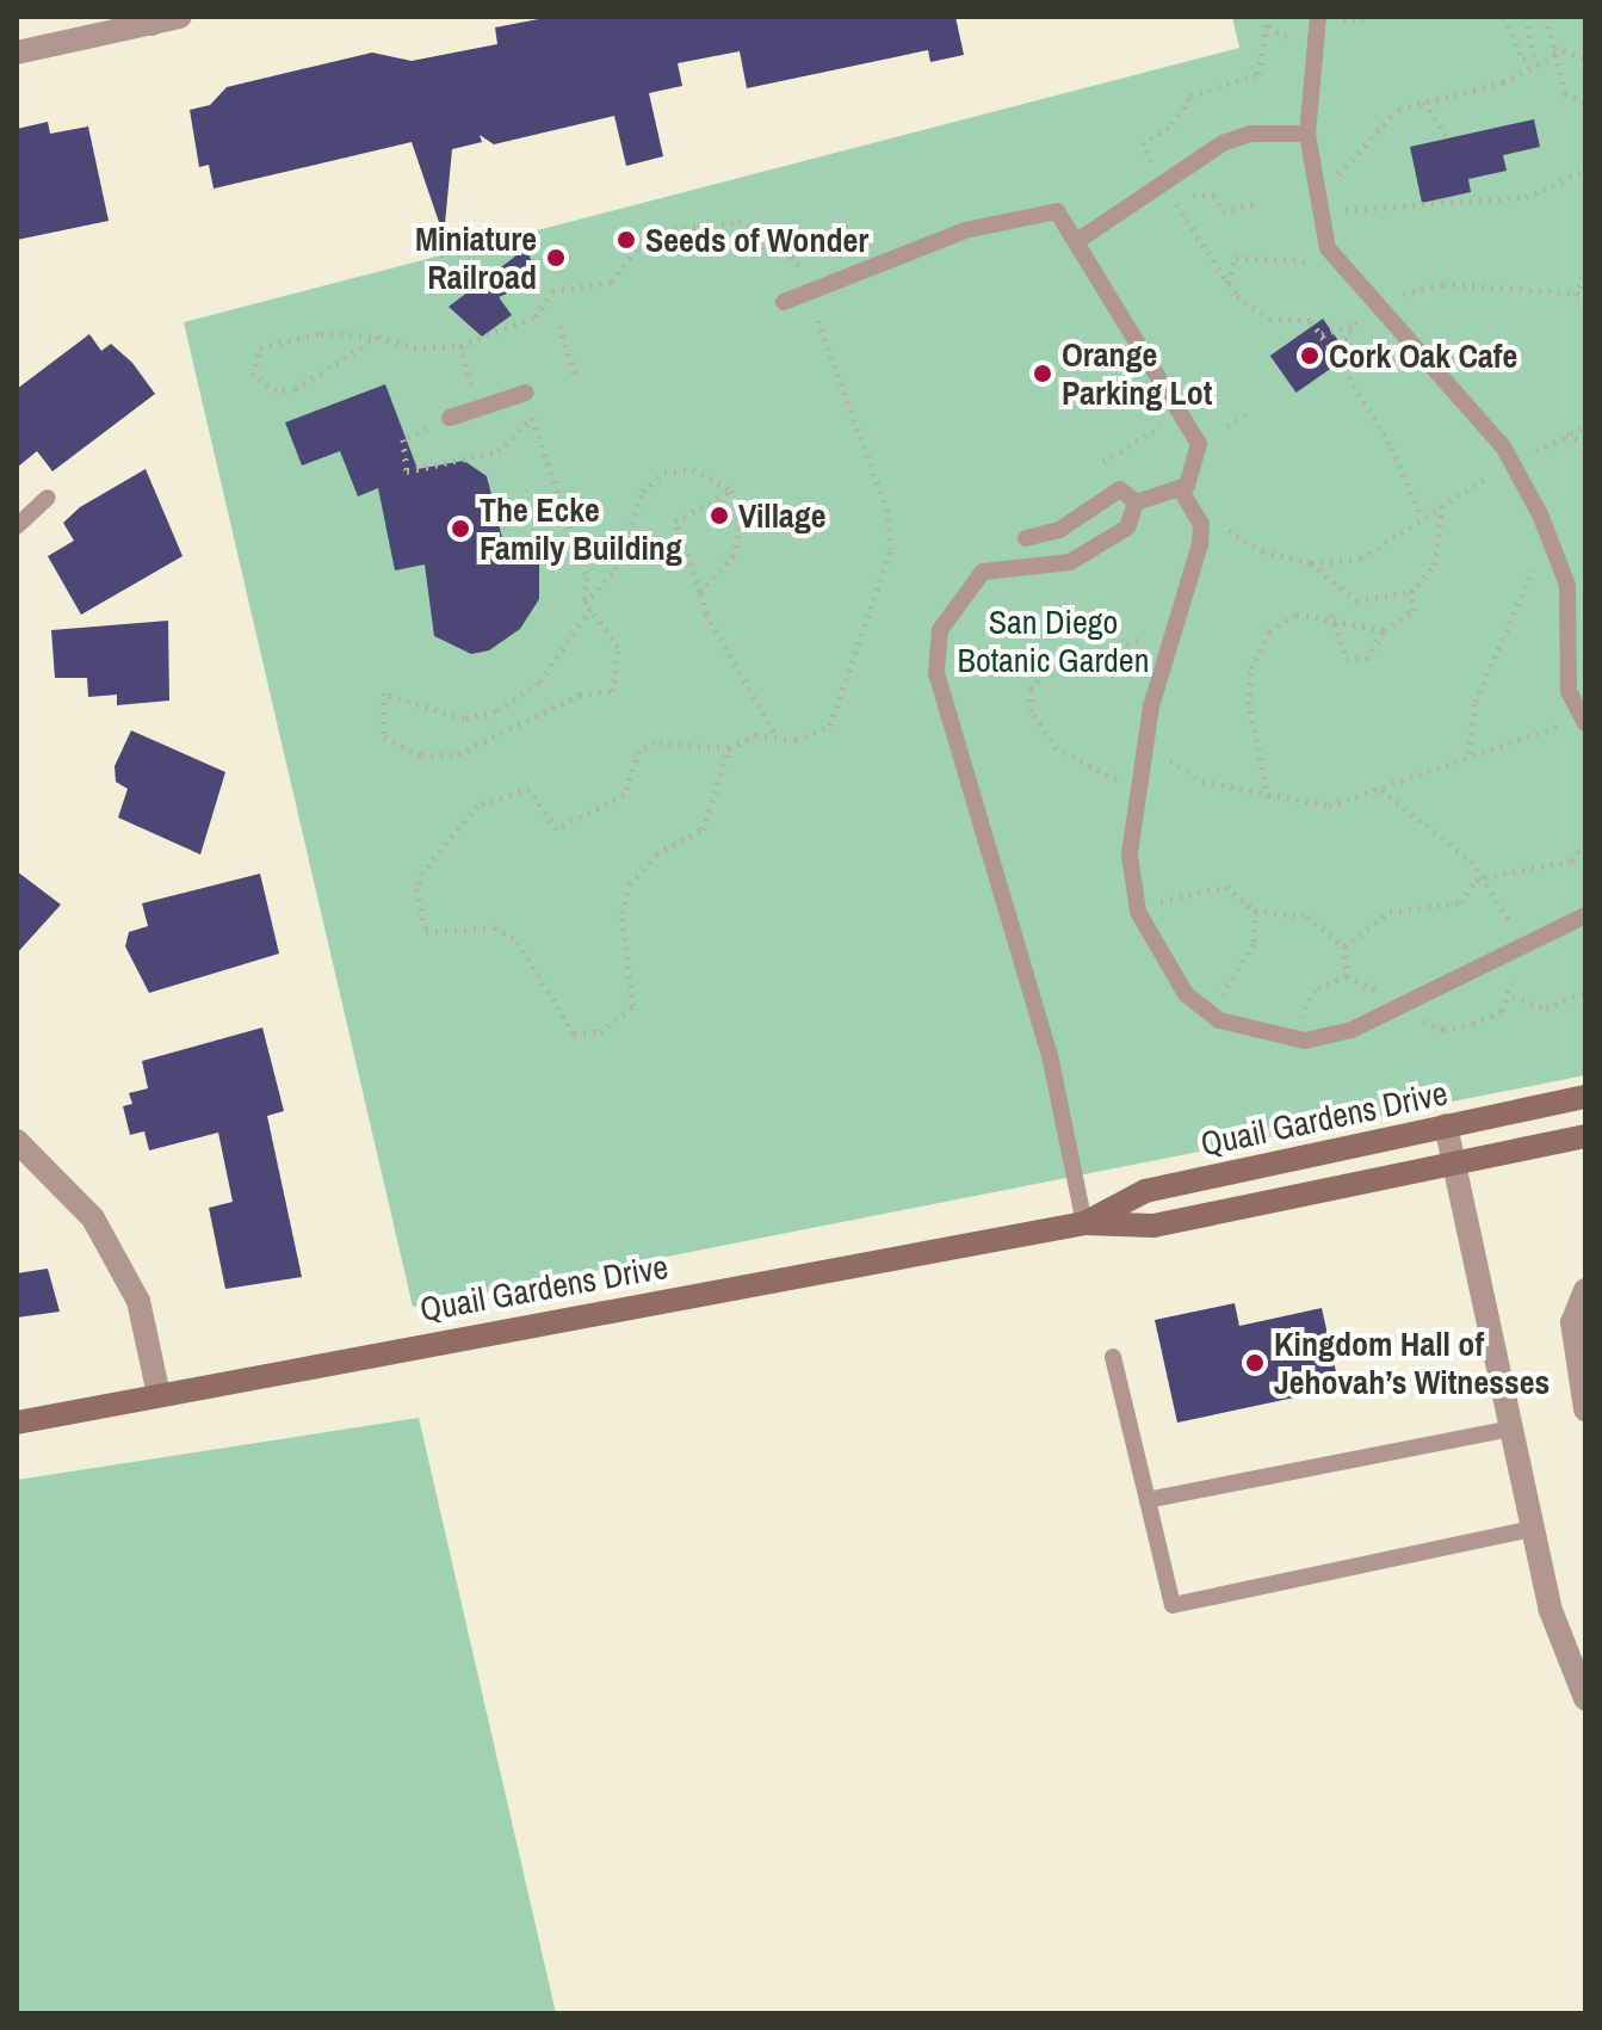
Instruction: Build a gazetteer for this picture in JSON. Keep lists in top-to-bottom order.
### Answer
{
  "streets": {
    "main road": ["Quail Gardens Drive"]
  },
  "parks": ["San Diego Botanic Garden"],
  "places": [
    "Seeds of Wonder",
    "Miniature Railroad",
    "Cork Oak Cafe",
    "Orange Parking Lot",
    "Village",
    "The Ecke Family Building",
    "Kingdom Hall of Jehovah’s Witnesses"
  ]
}
